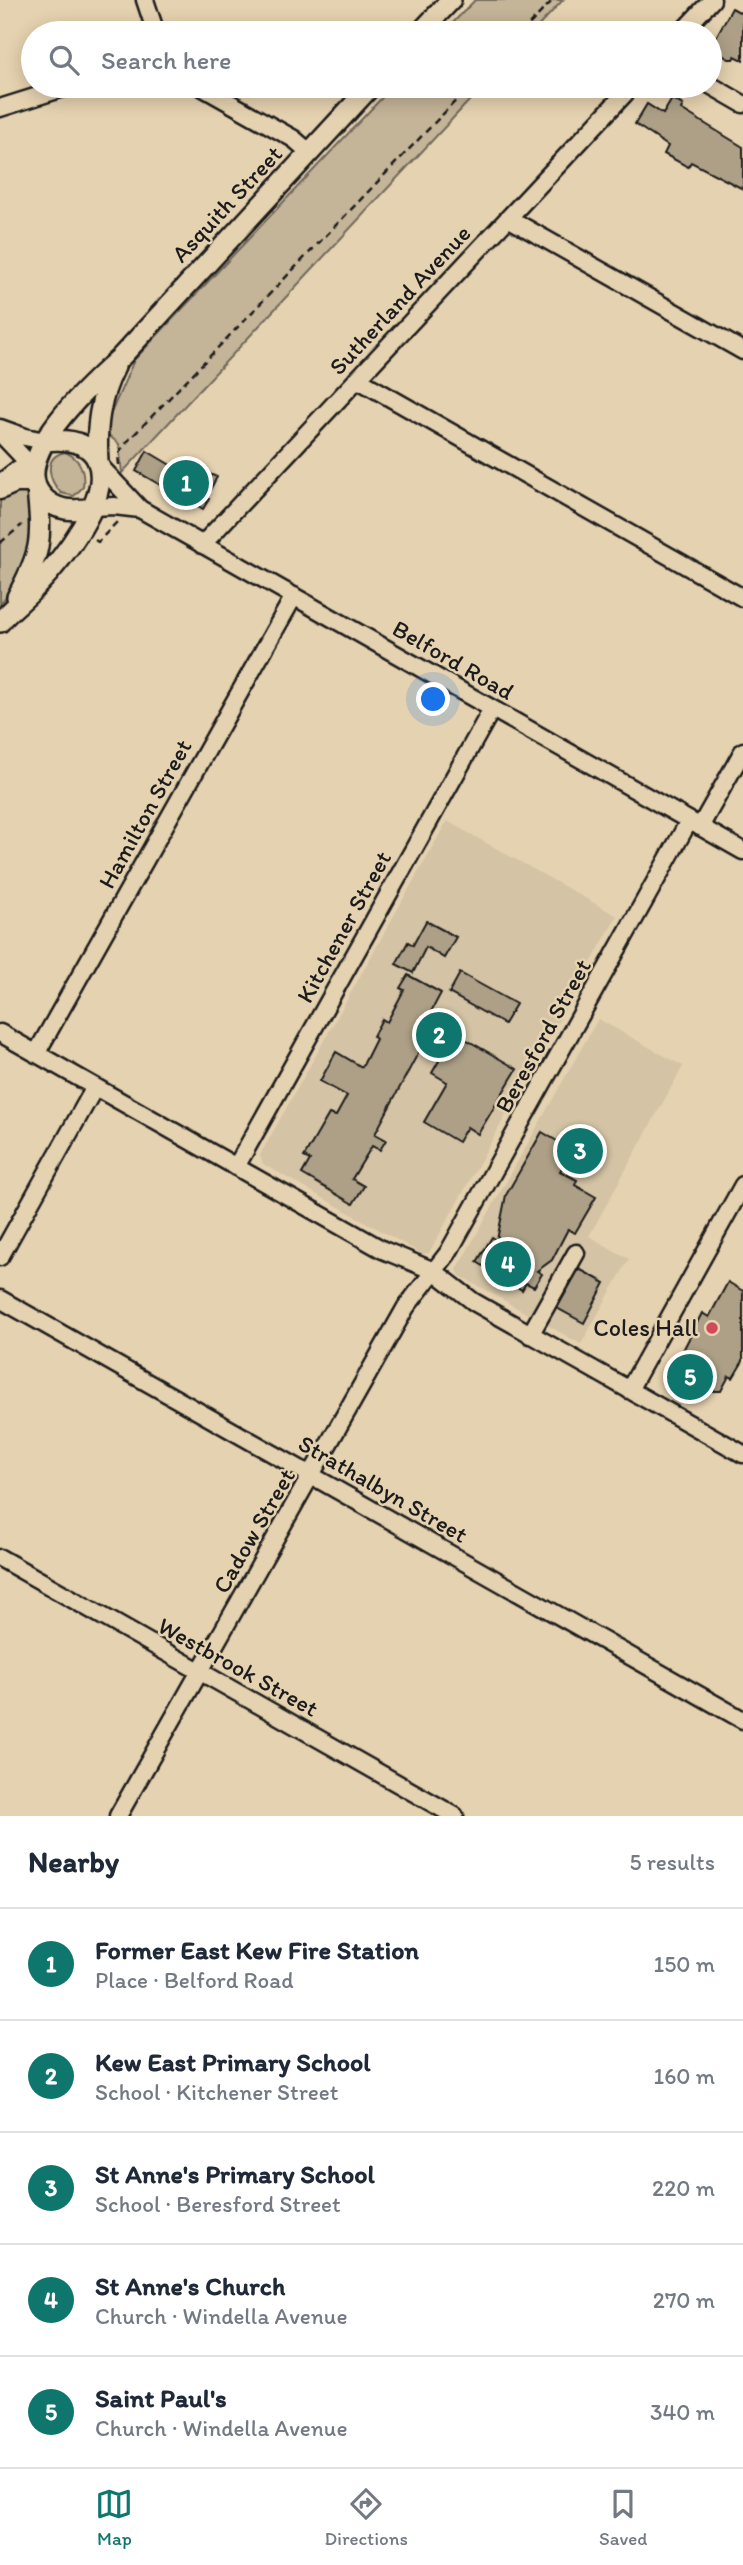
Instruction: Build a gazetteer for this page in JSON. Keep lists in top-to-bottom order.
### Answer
{
  "streets": {
    "main road": ["Asquith Street"],
    "street": [
      "Sutherland Avenue",
      "Belford Road",
      "Hamilton Street",
      "Kitchener Street",
      "Beresford Street",
      "Strathalbyn Street",
      "Cadow Street",
      "Westbrook Street"
    ]
  },
  "crossings": [
    ["Asquith Street", "Belford Road"],
    ["Sutherland Avenue", "Belford Road"],
    ["Belford Road", "Hamilton Street"],
    ["Belford Road", "Kitchener Street"],
    ["Belford Road", "Beresford Street"],
    ["Beresford Street", "Cadow Street"],
    ["Strathalbyn Street", "Cadow Street"],
    ["Cadow Street", "Westbrook Street"]
  ],
  "places": ["Coles Hall"],
  "page": {
    "search": "Search here",
    "pins": [
      "1",
      "2",
      "3",
      "4",
      "5"
    ],
    "heading": ["Nearby", "5 results"],
    "list": [
      {
        "mark": "1",
        "name": "Former East Kew Fire Station",
        "note": "Place · Belford Road",
        "value": "150 m"
      },
      {
        "mark": "2",
        "name": "Kew East Primary School",
        "note": "School · Kitchener Street",
        "value": "160 m"
      },
      {
        "mark": "3",
        "name": "St Anne's Primary School",
        "note": "School · Beresford Street",
        "value": "220 m"
      },
      {
        "mark": "4",
        "name": "St Anne's Church",
        "note": "Church · Windella Avenue",
        "value": "270 m"
      },
      {
        "mark": "5",
        "name": "Saint Paul's",
        "note": "Church · Windella Avenue",
        "value": "340 m"
      }
    ],
    "nav": ["Map", "Directions", "Saved"]
  }
}
